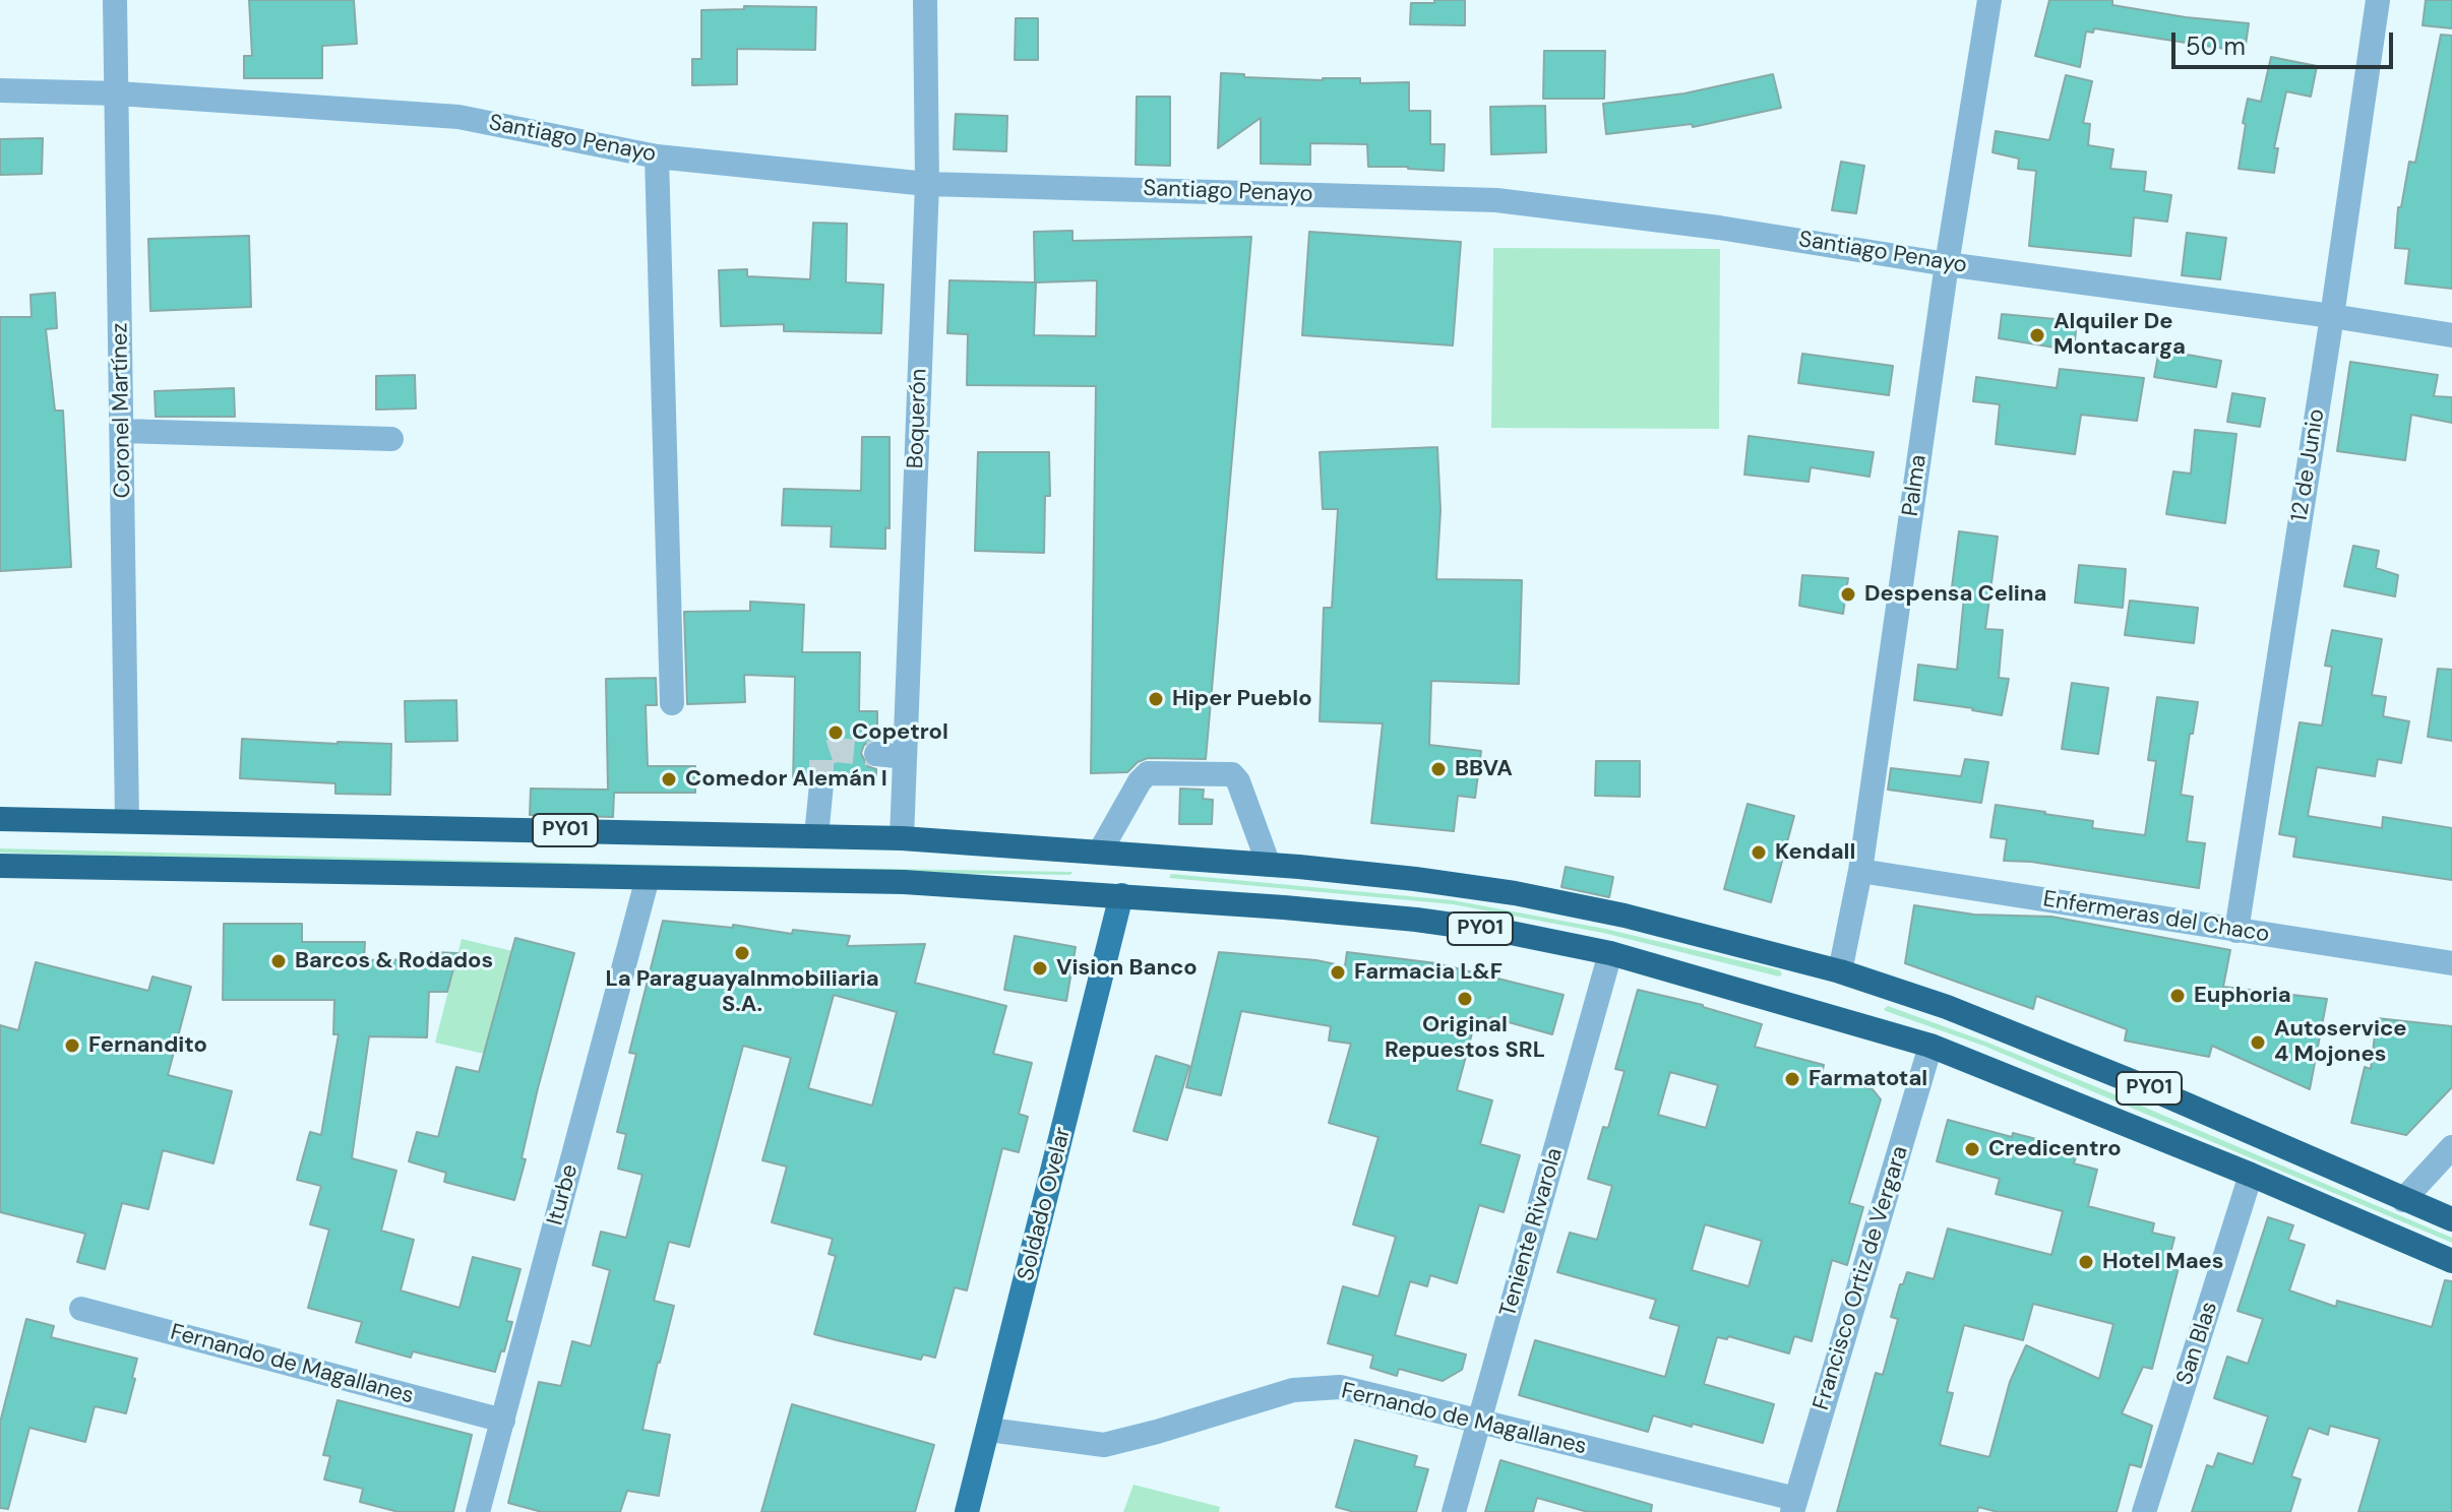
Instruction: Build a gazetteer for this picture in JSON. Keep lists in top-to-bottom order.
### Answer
{
  "streets": {
    "highway": ["PY01"],
    "main road": ["Soldado Ovelar"],
    "street": [
      "Santiago Penayo",
      "Coronel Martínez",
      "Boquerón",
      "12 de Junio",
      "Palma",
      "Enfermeras del Chaco",
      "Iturbe",
      "Teniente Rivarola",
      "Francisco Ortiz de Vergara",
      "San Blas",
      "Fernando de Magallanes"
    ]
  },
  "crossings": [
    ["Santiago Penayo", "Coronel Martínez"],
    ["Santiago Penayo", "Boquerón"],
    ["Santiago Penayo", "12 de Junio"],
    ["Santiago Penayo", "Palma"],
    ["Coronel Martínez", "PY01"],
    ["Boquerón", "PY01"],
    ["12 de Junio", "Enfermeras del Chaco"],
    ["Palma", "PY01"],
    ["Palma", "Enfermeras del Chaco"],
    ["PY01", "Iturbe"],
    ["PY01", "Soldado Ovelar"],
    ["PY01", "Teniente Rivarola"],
    ["PY01", "Francisco Ortiz de Vergara"],
    ["PY01", "San Blas"],
    ["Iturbe", "Fernando de Magallanes"],
    ["Soldado Ovelar", "Fernando de Magallanes"],
    ["Teniente Rivarola", "Fernando de Magallanes"],
    ["Francisco Ortiz de Vergara", "Fernando de Magallanes"]
  ],
  "places": [
    "Alquiler De Montacarga",
    "Despensa Celina",
    "Hiper Pueblo",
    "Copetrol",
    "BBVA",
    "Comedor Alemán I",
    "Kendall",
    "La ParaguayaInmobiliaria S.A.",
    "Barcos & Rodados",
    "Vision Banco",
    "Farmacia L&F",
    "Euphoria",
    "Original Repuestos SRL",
    "Autoservice 4 Mojones",
    "Fernandito",
    "Farmatotal",
    "Credicentro",
    "Hotel Maes"
  ],
  "scale_bar": "50 m"
}
